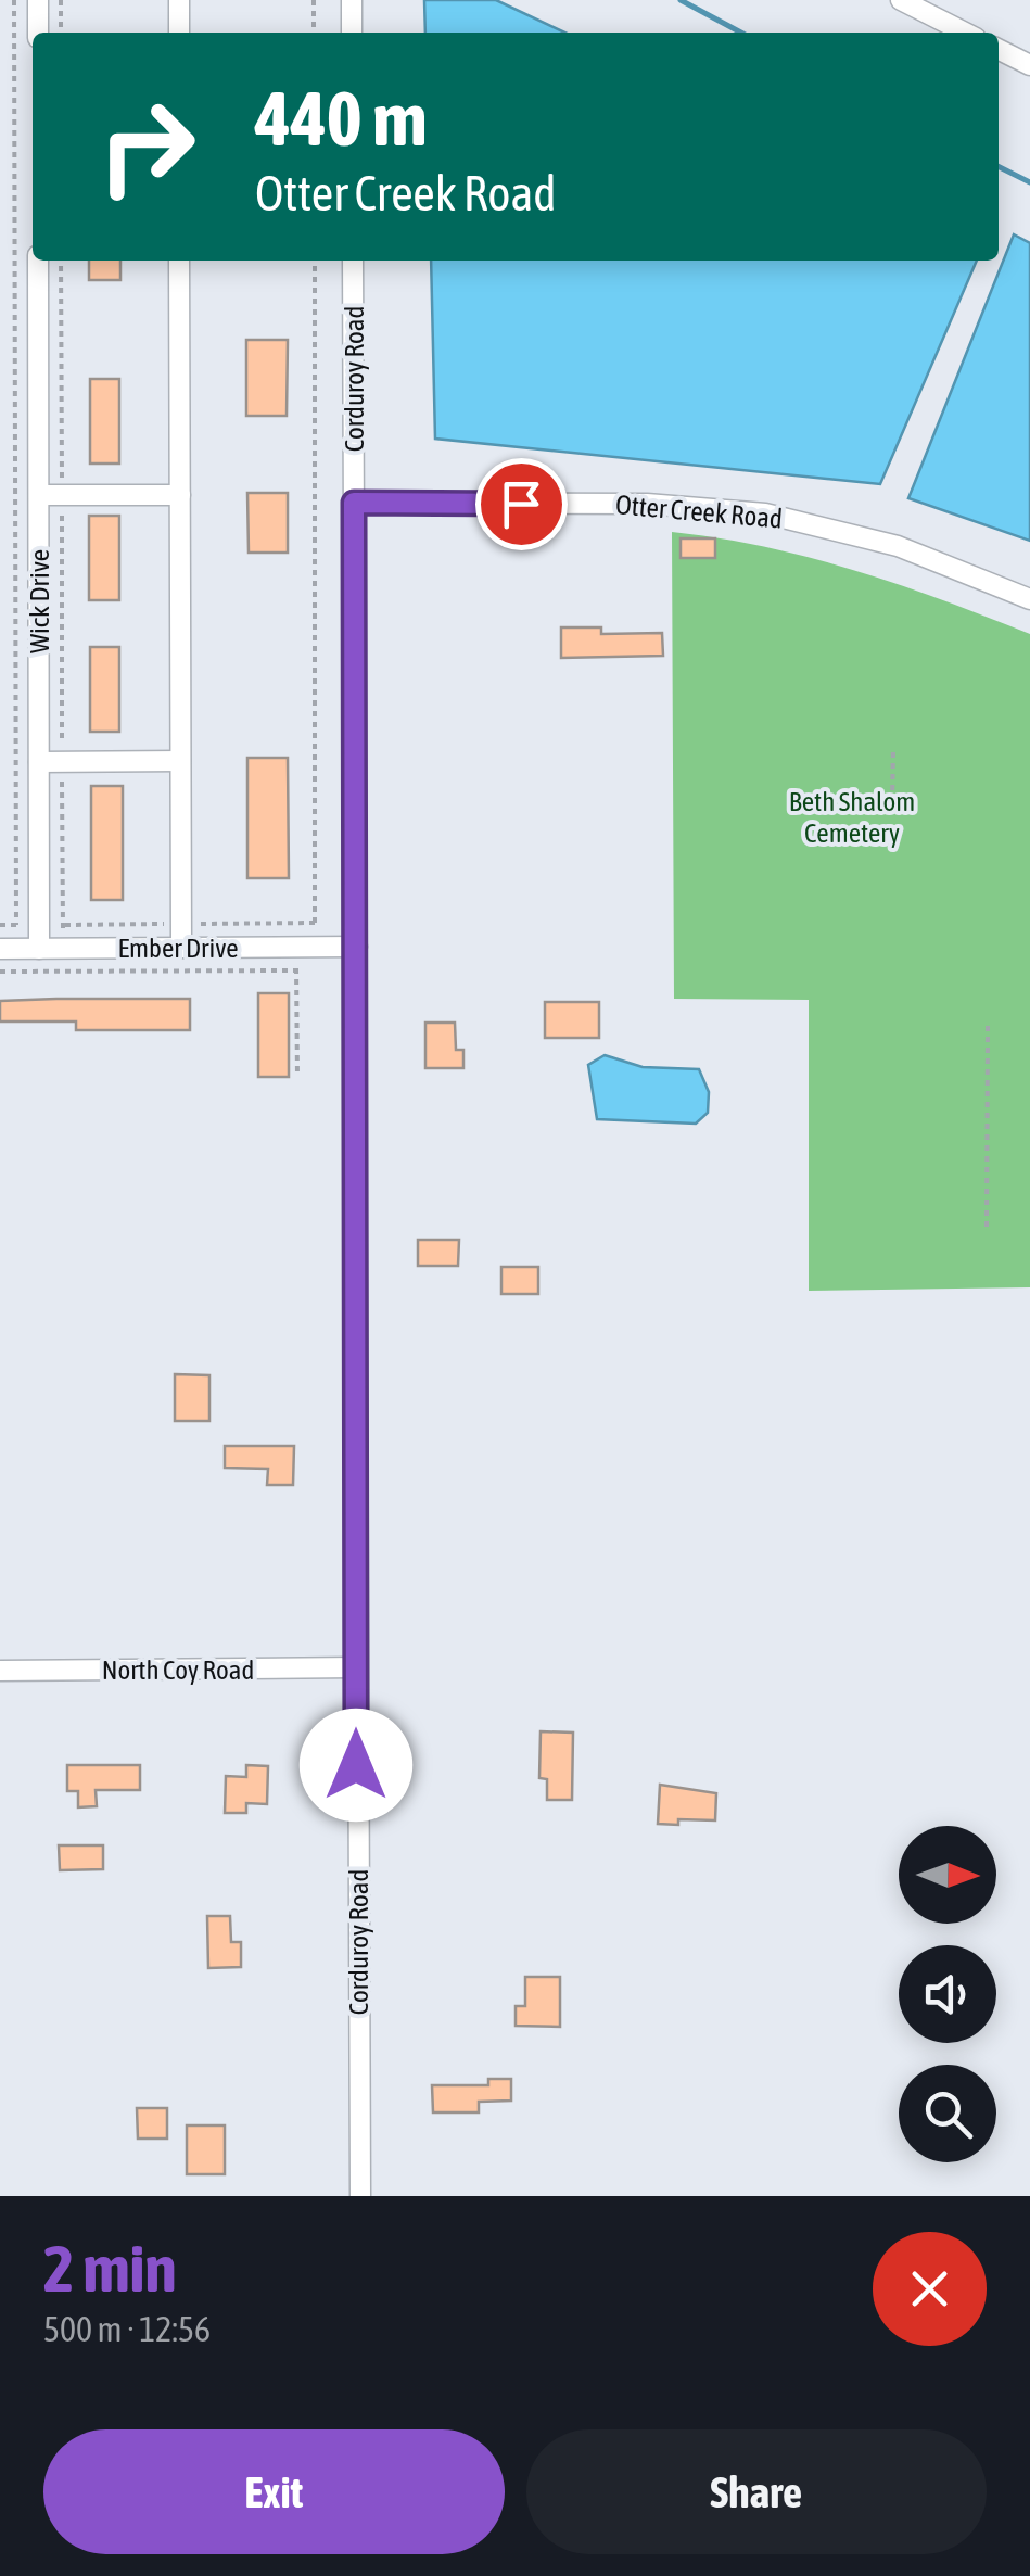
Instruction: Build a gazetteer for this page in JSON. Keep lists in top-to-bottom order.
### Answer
{
  "streets": {
    "street": [
      "Corduroy Road",
      "Otter Creek Road",
      "Wick Drive",
      "Ember Drive",
      "North Coy Road"
    ]
  },
  "crossings": [
    ["Corduroy Road", "Otter Creek Road"],
    ["Corduroy Road", "Ember Drive"],
    ["Corduroy Road", "North Coy Road"],
    ["Wick Drive", "Ember Drive"]
  ],
  "parks": ["Beth Shalom Cemetery"],
  "north": "right",
  "page": {
    "turn": ["440 m", "Otter Creek Road"],
    "heading": ["2 min", "500 m · 12:56"],
    "buttons": ["Exit", "Share"]
  }
}
